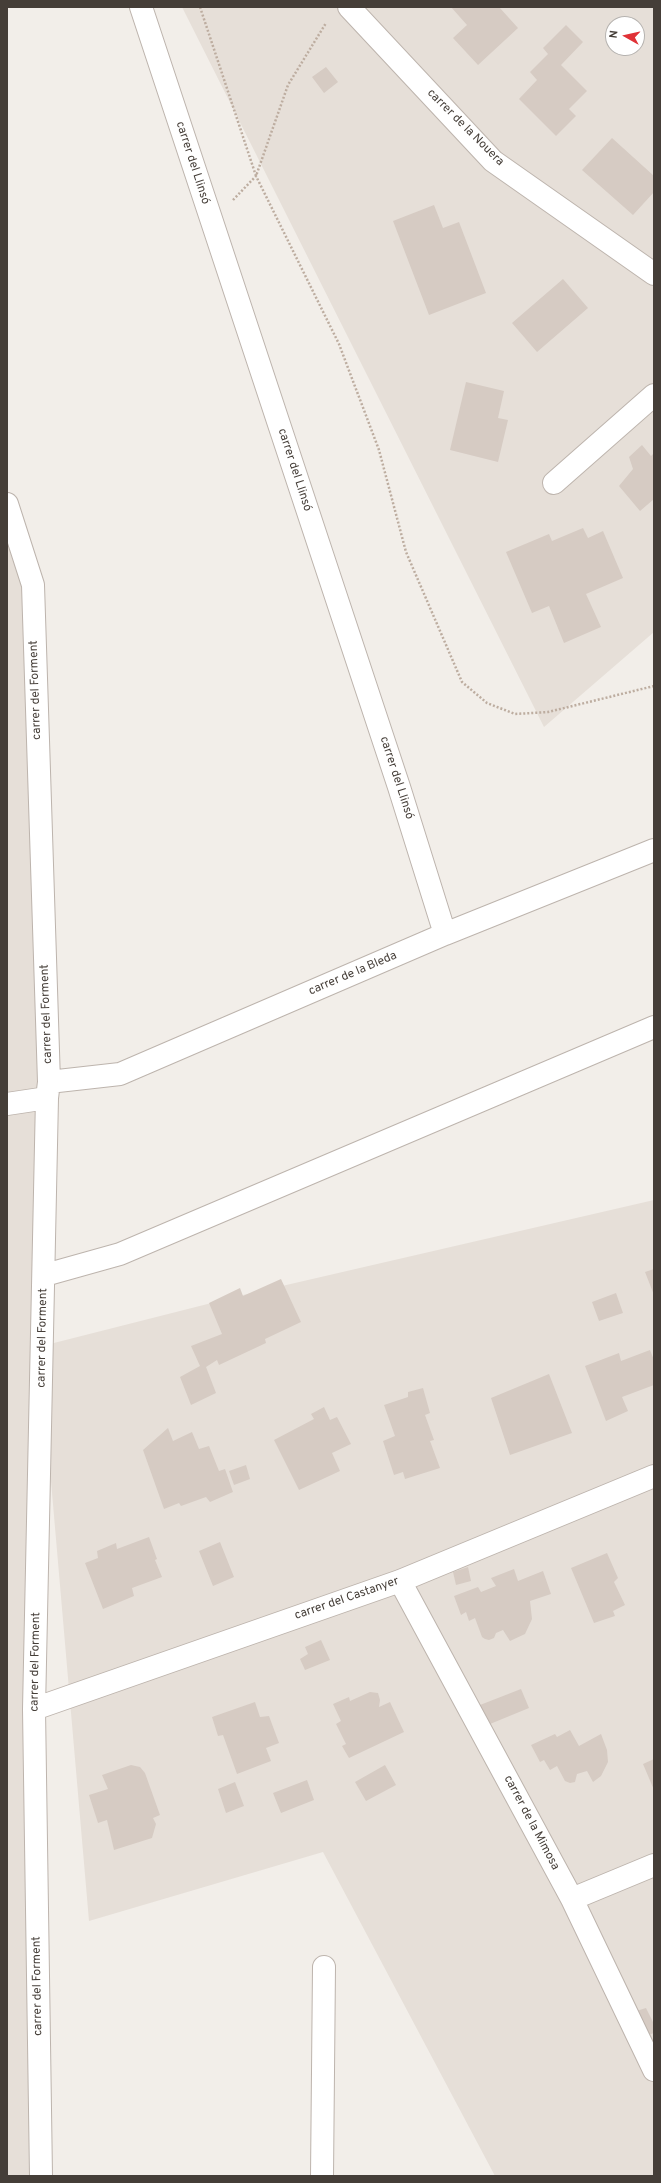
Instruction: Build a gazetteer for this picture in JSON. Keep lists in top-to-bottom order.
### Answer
{
  "streets": {
    "street": [
      "carrer de la Nouera",
      "carrer del Llinsó",
      "carrer del Forment",
      "carrer de la Bleda",
      "carrer del Castanyer",
      "carrer de la Mimosa"
    ]
  },
  "crossings": [
    ["carrer del Llinsó", "carrer de la Bleda"],
    ["carrer del Forment", "carrer de la Bleda"],
    ["carrer del Forment", "carrer del Castanyer"],
    ["carrer del Castanyer", "carrer de la Mimosa"]
  ],
  "north": "left"
}
